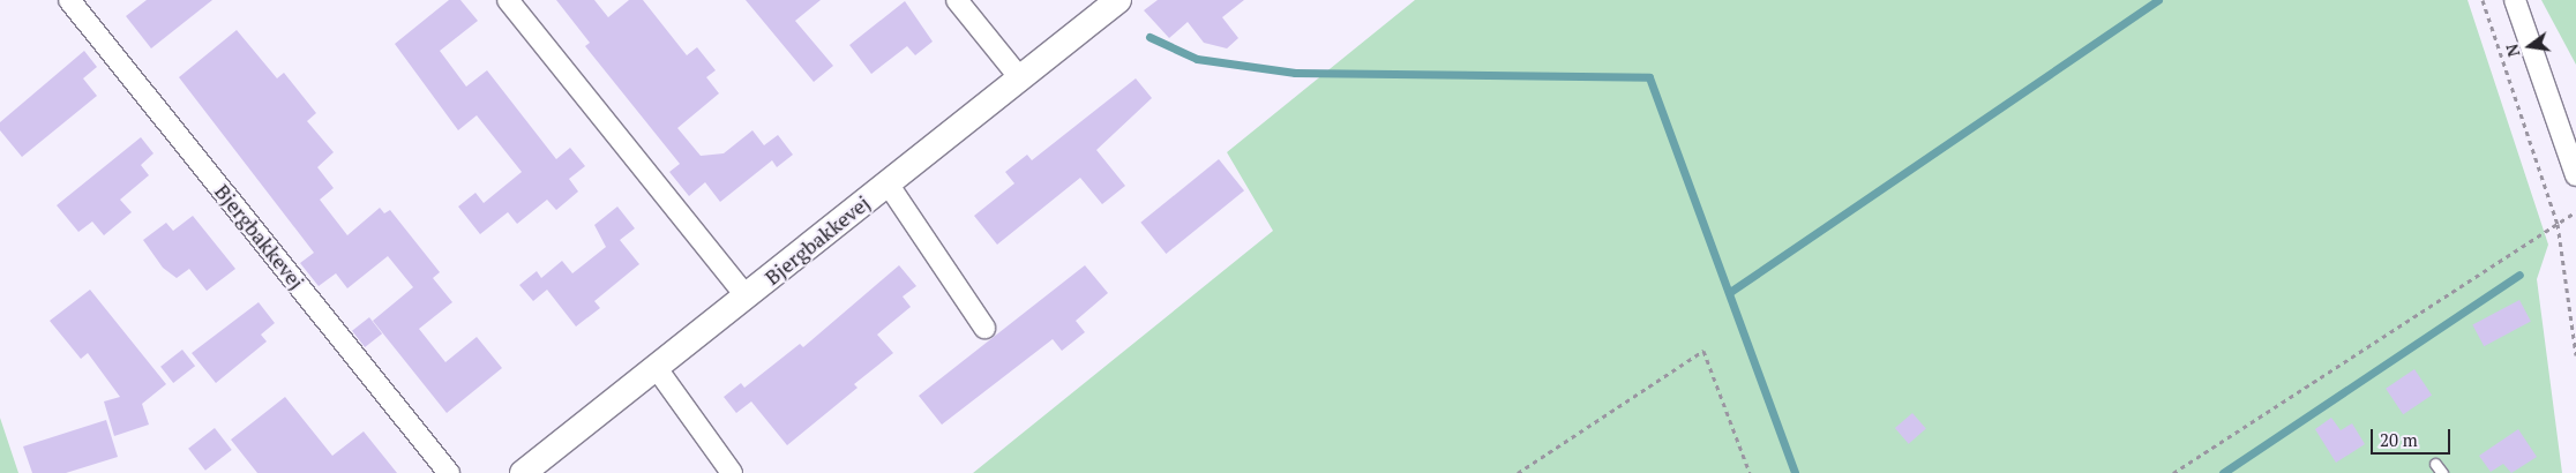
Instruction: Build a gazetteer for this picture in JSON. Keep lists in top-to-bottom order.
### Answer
{
  "streets": {
    "street": ["Bjergbakkevej"]
  },
  "scale_bar": "20 m",
  "north": "left"
}
